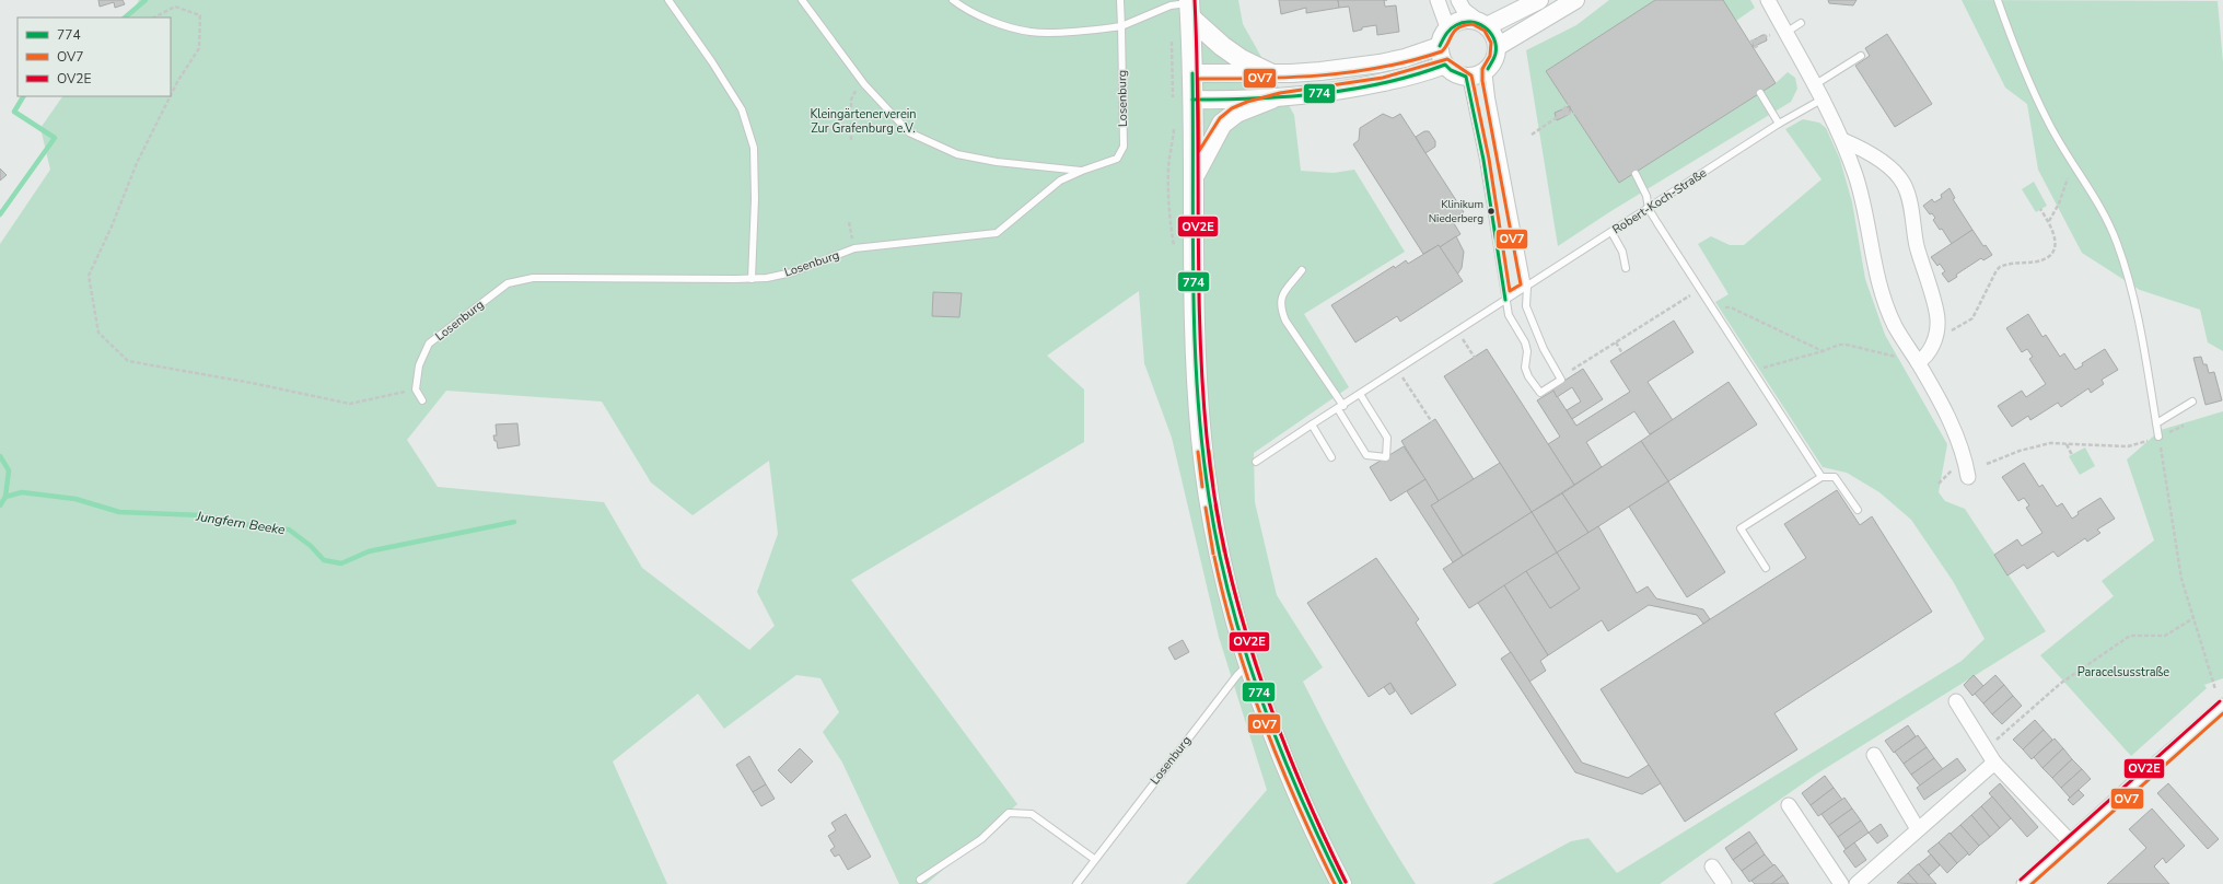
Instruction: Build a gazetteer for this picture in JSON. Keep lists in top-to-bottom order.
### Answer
{
  "streets": {
    "lane": ["Losenburg", "Robert-Koch-Straße"]
  },
  "water": ["Jungfern Beeke"],
  "parks": ["Kleingärtenerverein Zur Grafenburg e.V.", "Paracelsusstraße"],
  "places": ["Klinikum Niederberg"],
  "lines": ["transit line OV2E", "transit line 774", "transit line OV7"],
  "legend": ["774", "OV7", "OV2E"]
}
